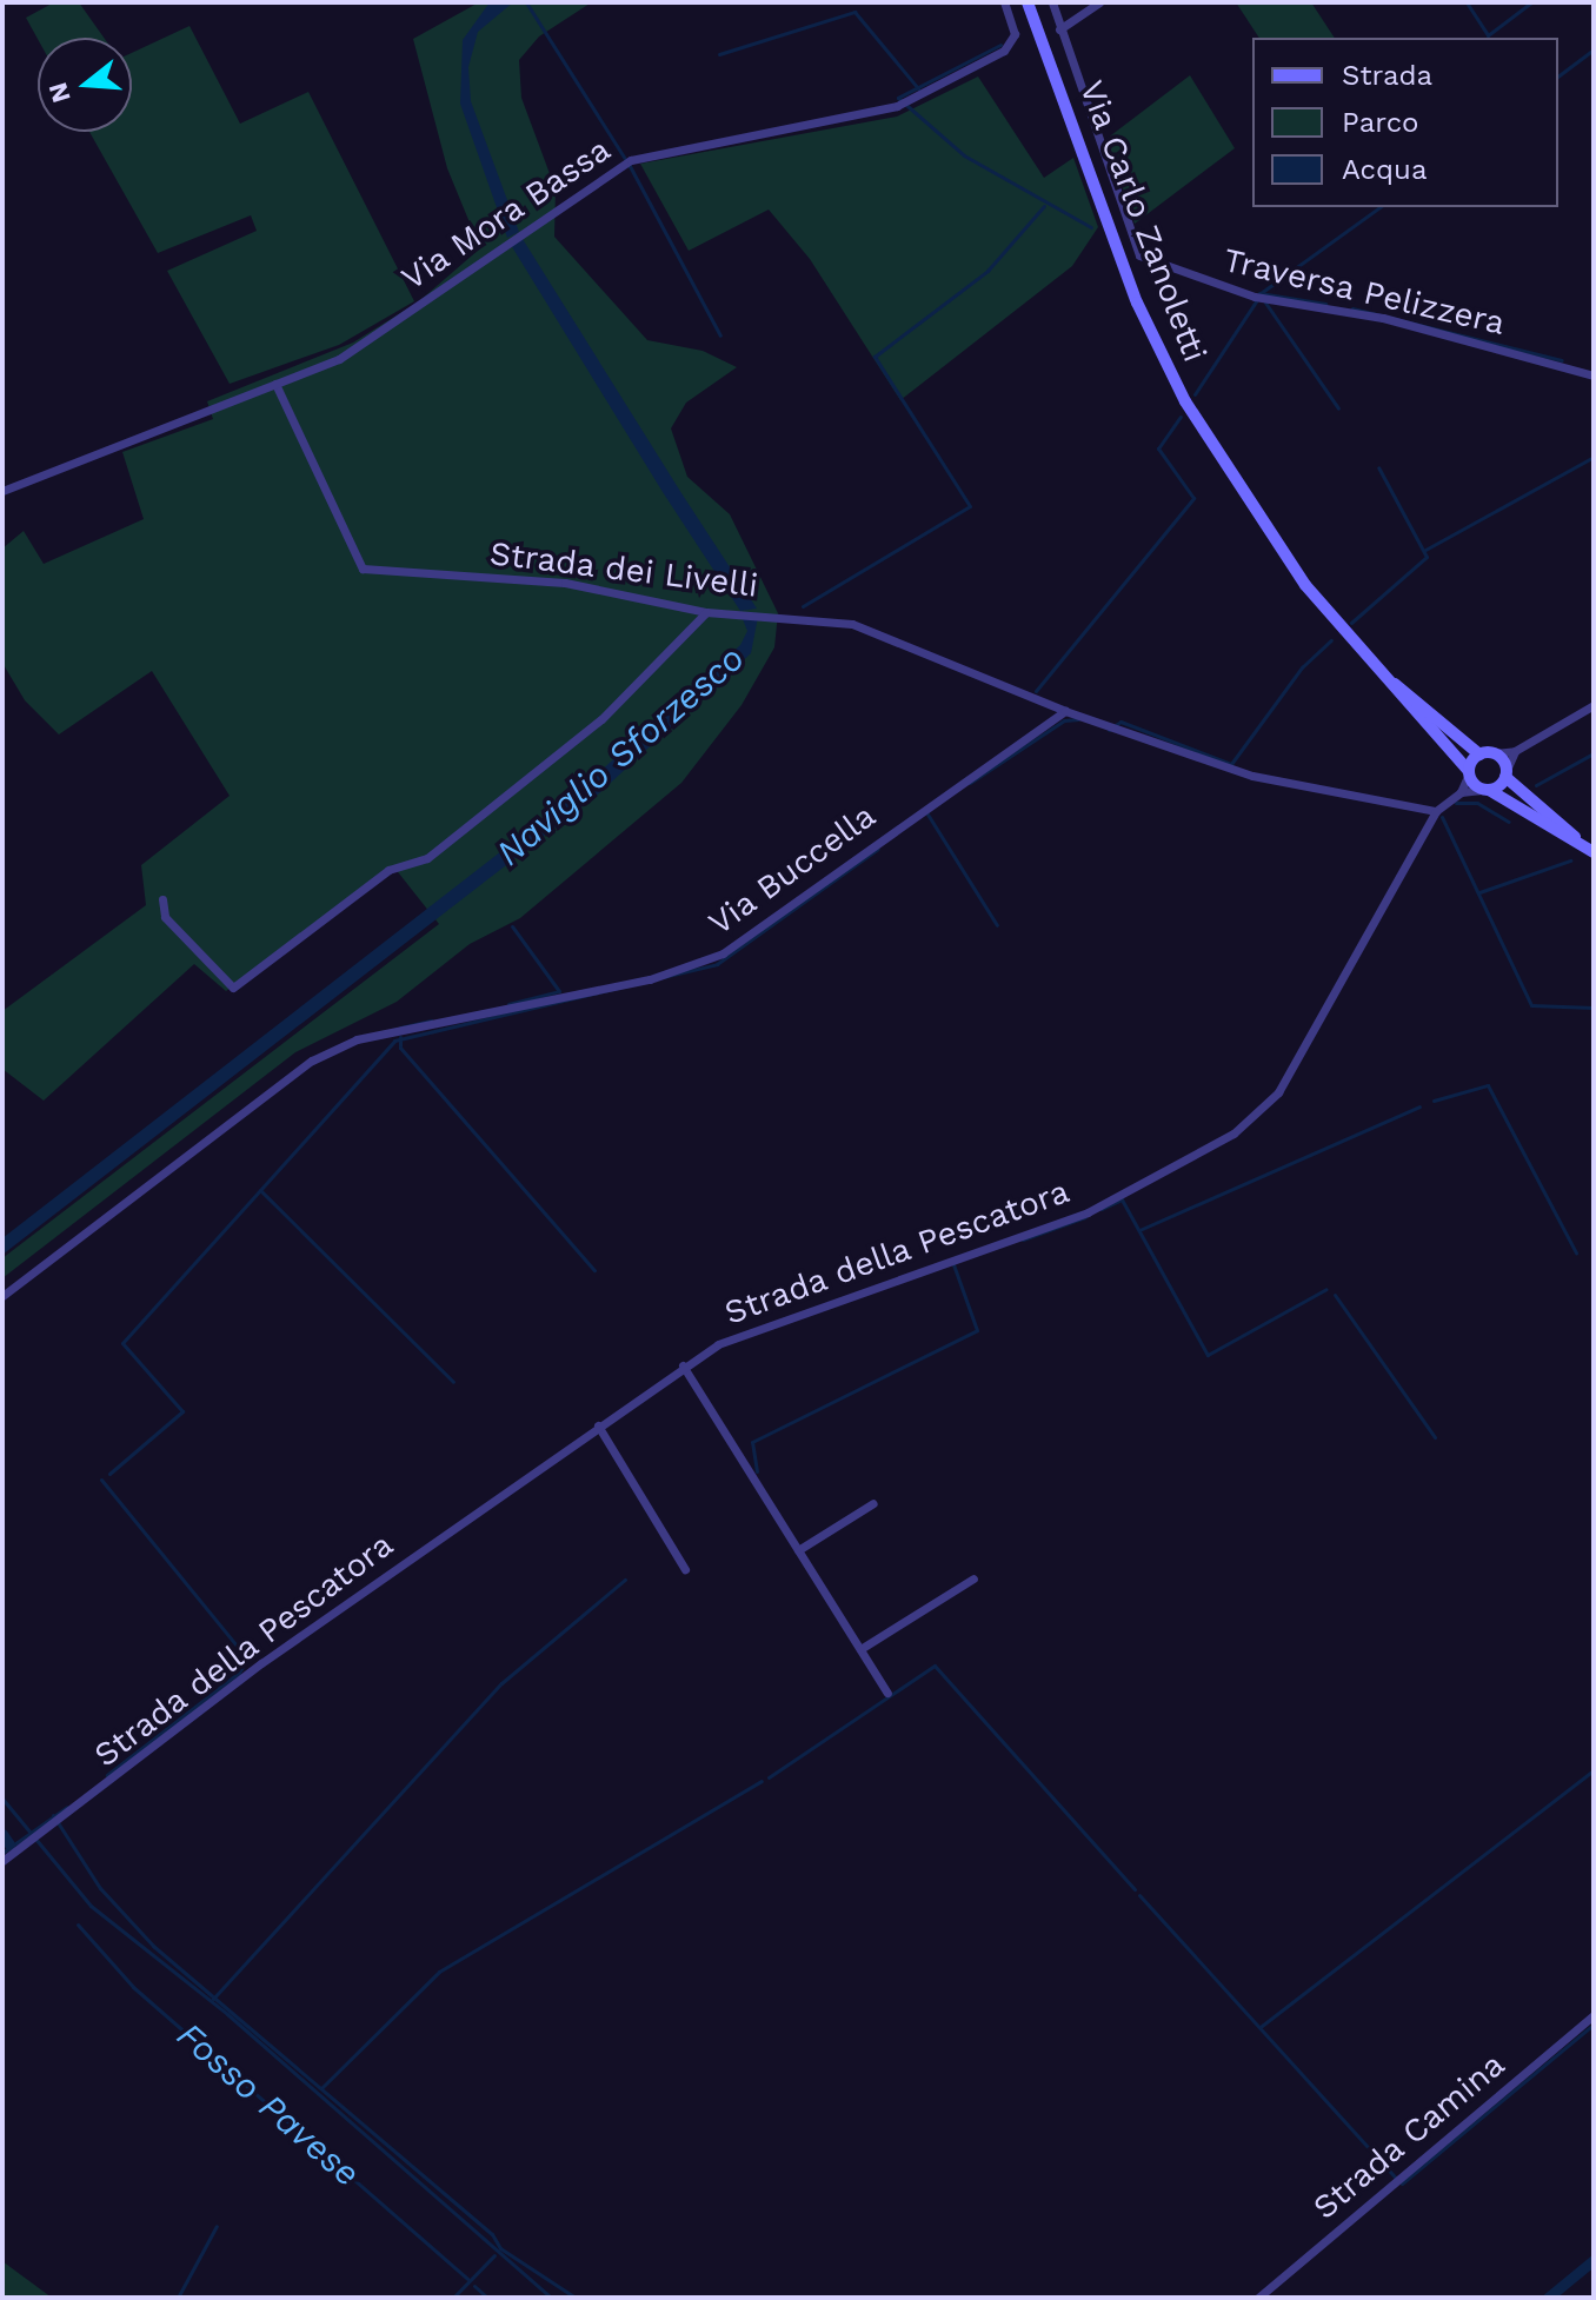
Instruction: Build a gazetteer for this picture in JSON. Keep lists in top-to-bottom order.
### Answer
{
  "streets": {
    "main road": ["Via Carlo Zanoletti"],
    "street": [
      "Via Mora Bassa",
      "Traversa Pelizzera",
      "Strada dei Livelli",
      "Via Buccella",
      "Strada della Pescatora",
      "Strada Camina"
    ]
  },
  "crossings": [
    ["Via Mora Bassa", "Strada dei Livelli"],
    ["Strada dei Livelli", "Via Buccella"]
  ],
  "water": ["Naviglio Sforzesco", "Fosso Pavese"],
  "legend": ["Strada", "Parco", "Acqua"],
  "north": "left"
}
